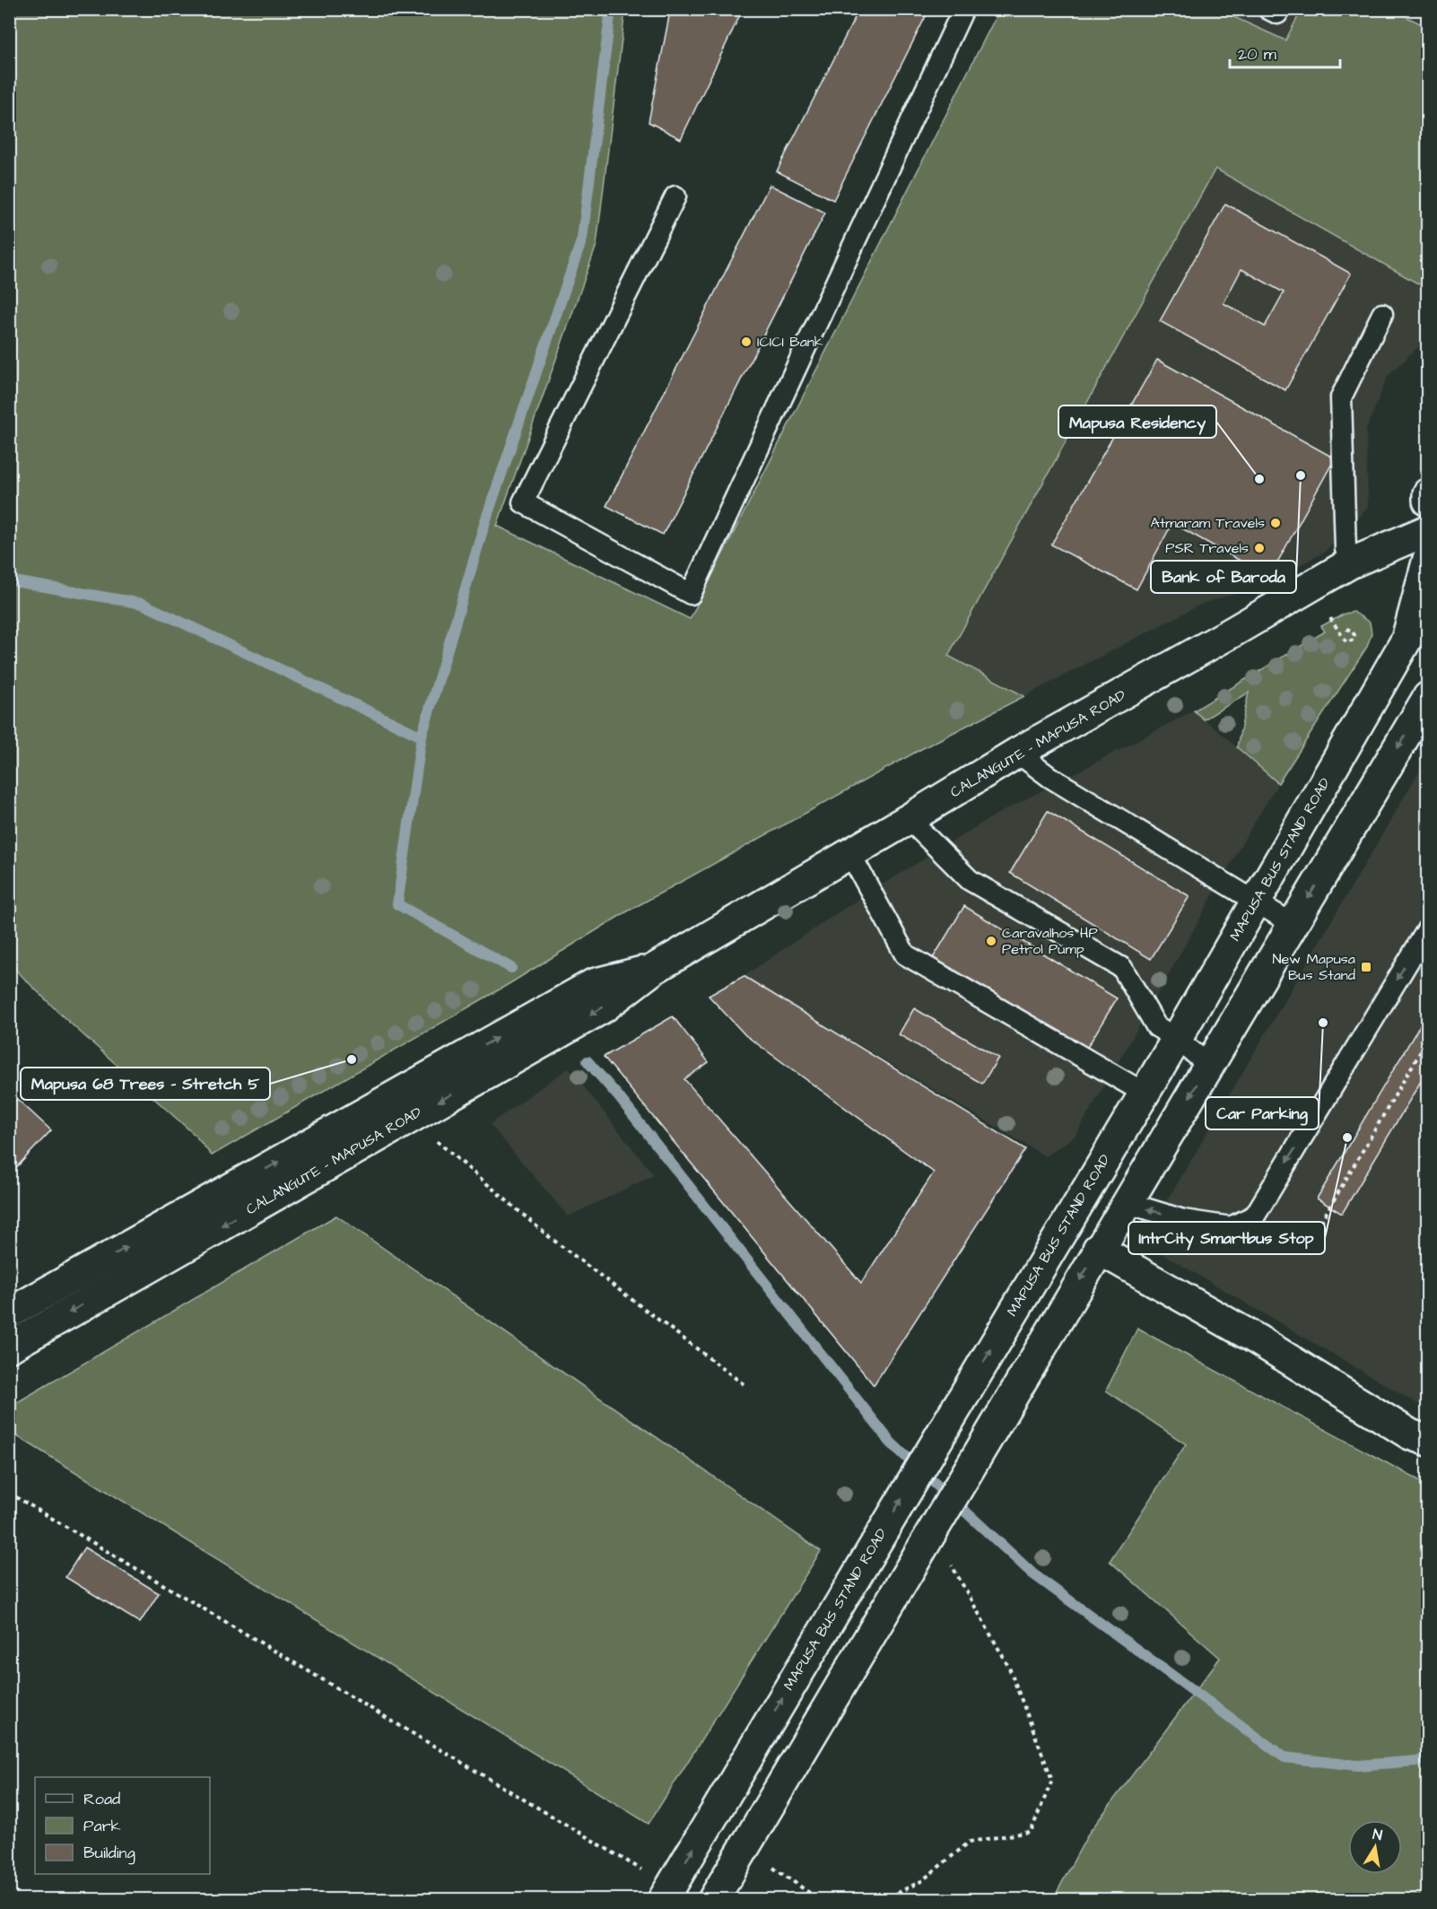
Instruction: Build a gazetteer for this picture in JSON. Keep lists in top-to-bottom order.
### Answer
{
  "streets": {
    "main road": ["CALANGUTE - MAPUSA ROAD", "MAPUSA BUS STAND ROAD"]
  },
  "places": {
    "other": [
      "ICICI Bank",
      "Bank of Baroda",
      "Mapusa Residency",
      "Atmaram Travels",
      "PSR Travels",
      "Caravalhos HP Petrol Pump",
      "Car Parking",
      "Mapusa 68 Trees - Stretch 5",
      "IntrCity Smartbus Stop"
    ],
    "transit": ["New Mapusa Bus Stand"]
  },
  "legend": ["Road", "Park", "Building"],
  "scale_bar": "20 m",
  "north": "top"
}
